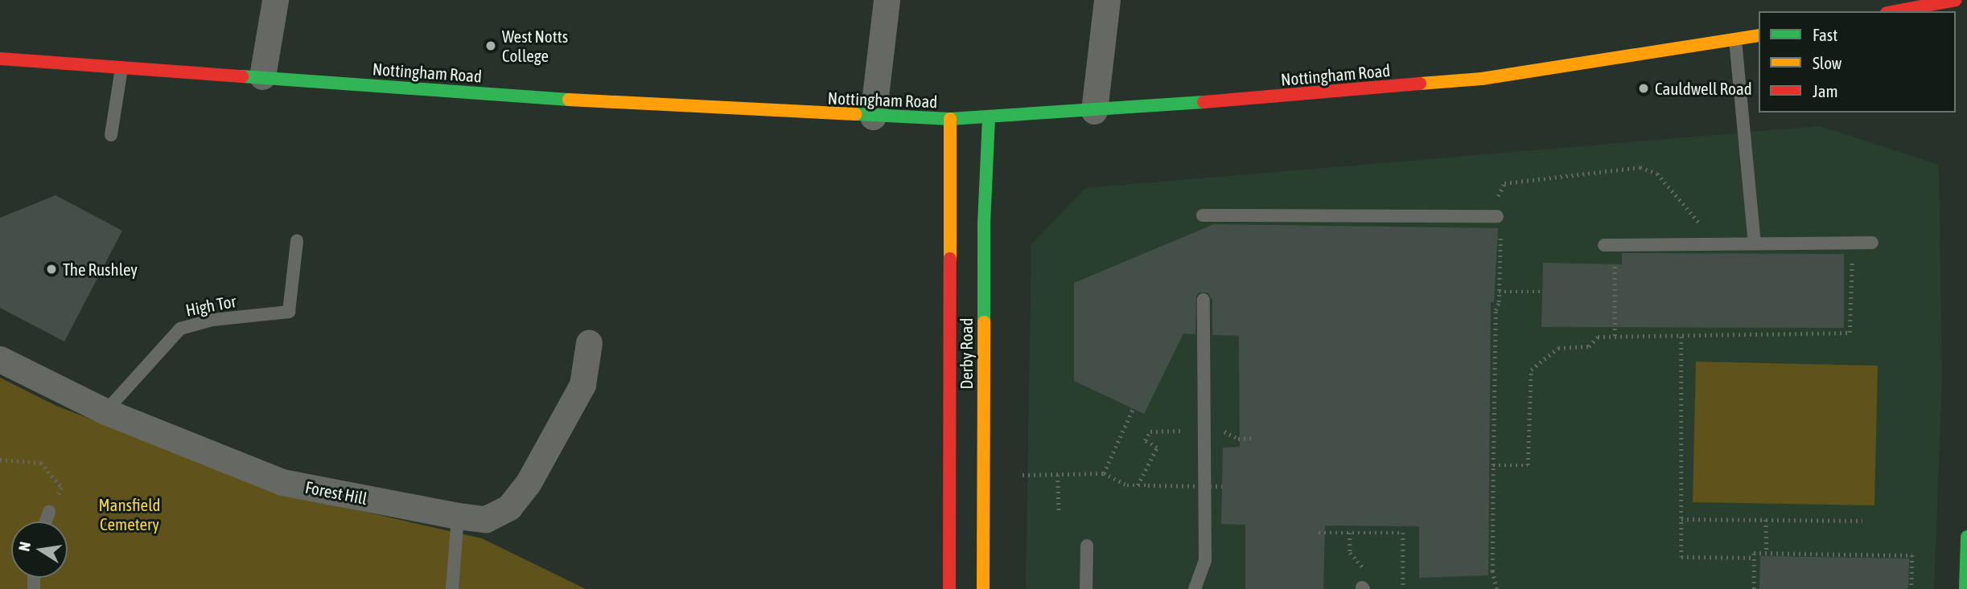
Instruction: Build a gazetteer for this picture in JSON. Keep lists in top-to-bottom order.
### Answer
{
  "streets": {
    "main road": ["Nottingham Road", "Derby Road"],
    "street": ["Forest Hill"],
    "lane": ["High Tor"]
  },
  "crossings": [
    ["Nottingham Road", "Derby Road"],
    ["High Tor", "Forest Hill"]
  ],
  "parks": ["Mansfield Cemetery"],
  "places": ["West Notts College", "Cauldwell Road", "The Rushley"],
  "legend": ["Fast", "Slow", "Jam"],
  "north": "left"
}
